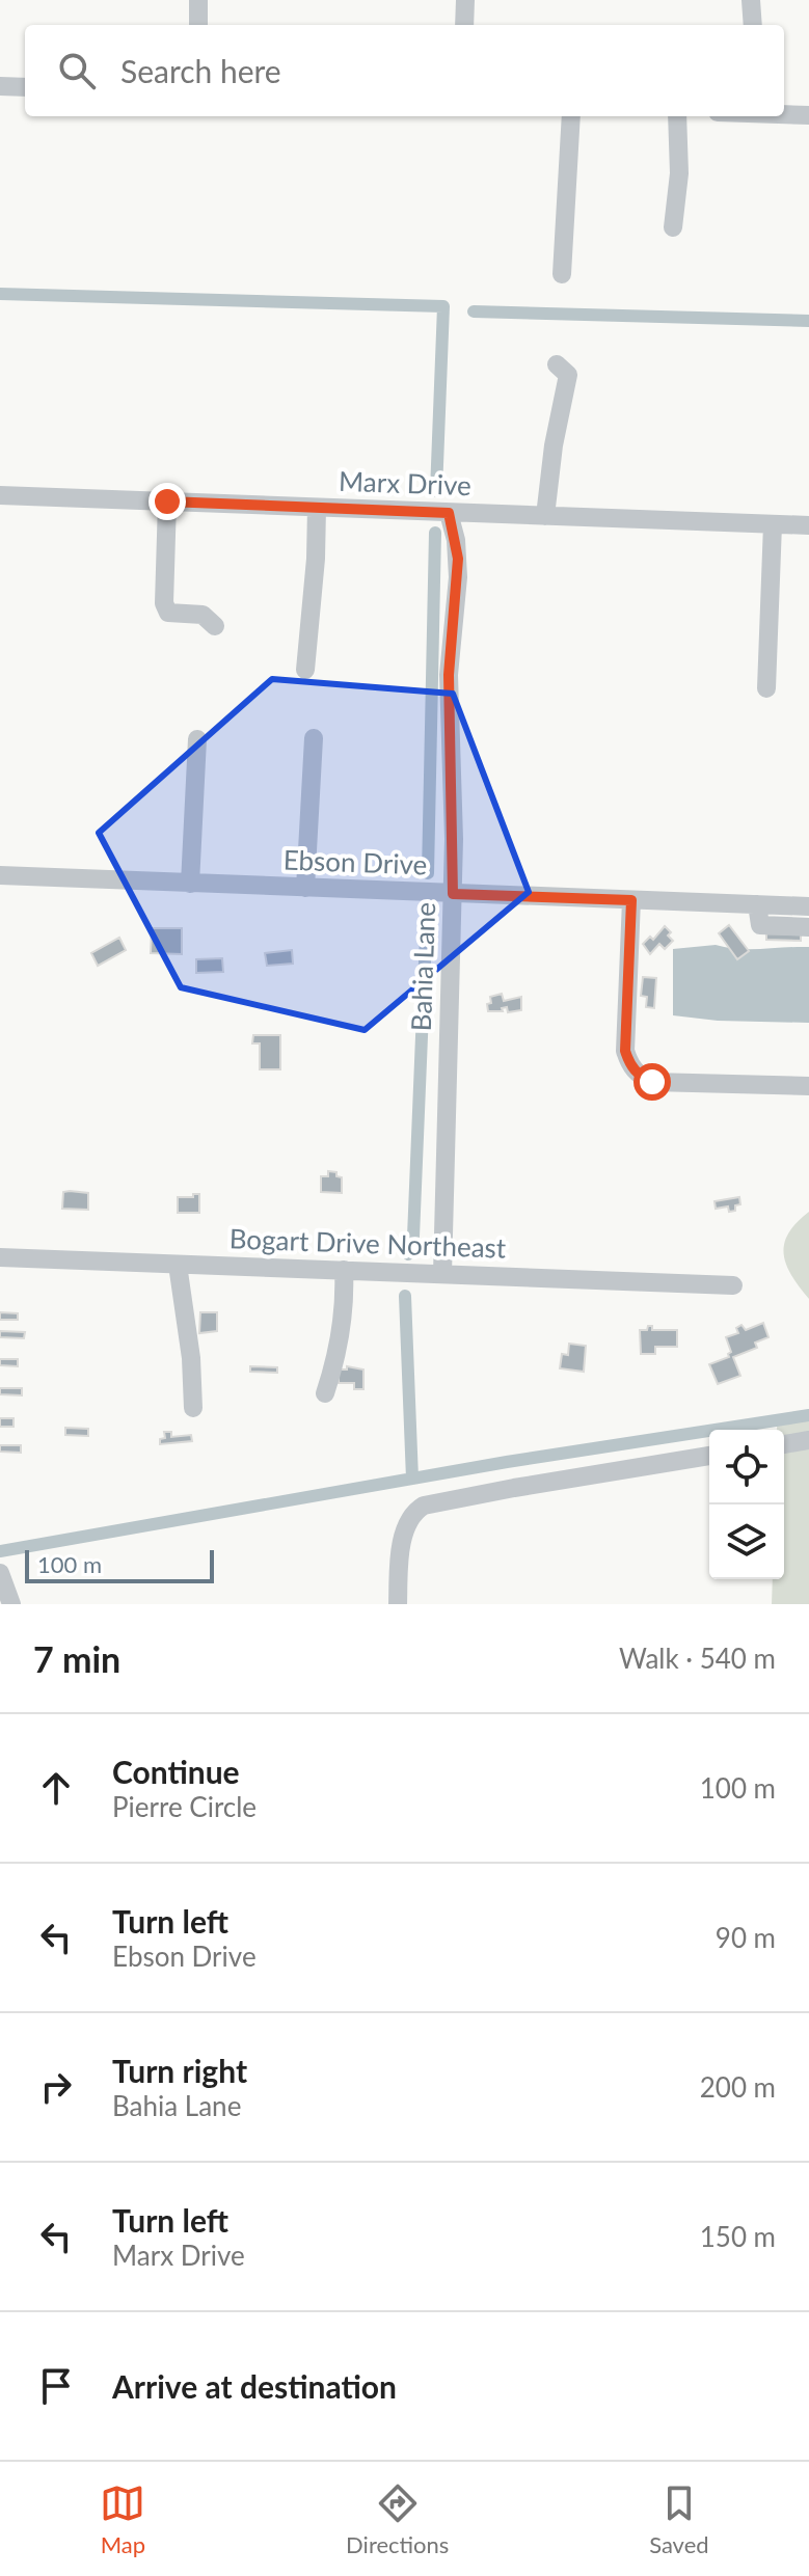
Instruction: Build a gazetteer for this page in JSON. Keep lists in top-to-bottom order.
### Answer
{
  "streets": {
    "street": [
      "Marx Drive",
      "Ebson Drive",
      "Bahia Lane",
      "Bogart Drive Northeast"
    ]
  },
  "crossings": [
    ["Marx Drive", "Bahia Lane"],
    ["Ebson Drive", "Bahia Lane"],
    ["Bahia Lane", "Bogart Drive Northeast"]
  ],
  "scale_bar": "100 m",
  "page": {
    "search": "Search here",
    "scale": "100 m",
    "heading": ["7 min", "Walk · 540 m"],
    "list": [
      ["Continue", "Pierre Circle", "100 m"],
      ["Turn left", "Ebson Drive", "90 m"],
      ["Turn right", "Bahia Lane", "200 m"],
      ["Turn left", "Marx Drive", "150 m"],
      "Arrive at destination"
    ],
    "nav": ["Map", "Directions", "Saved"]
  }
}
